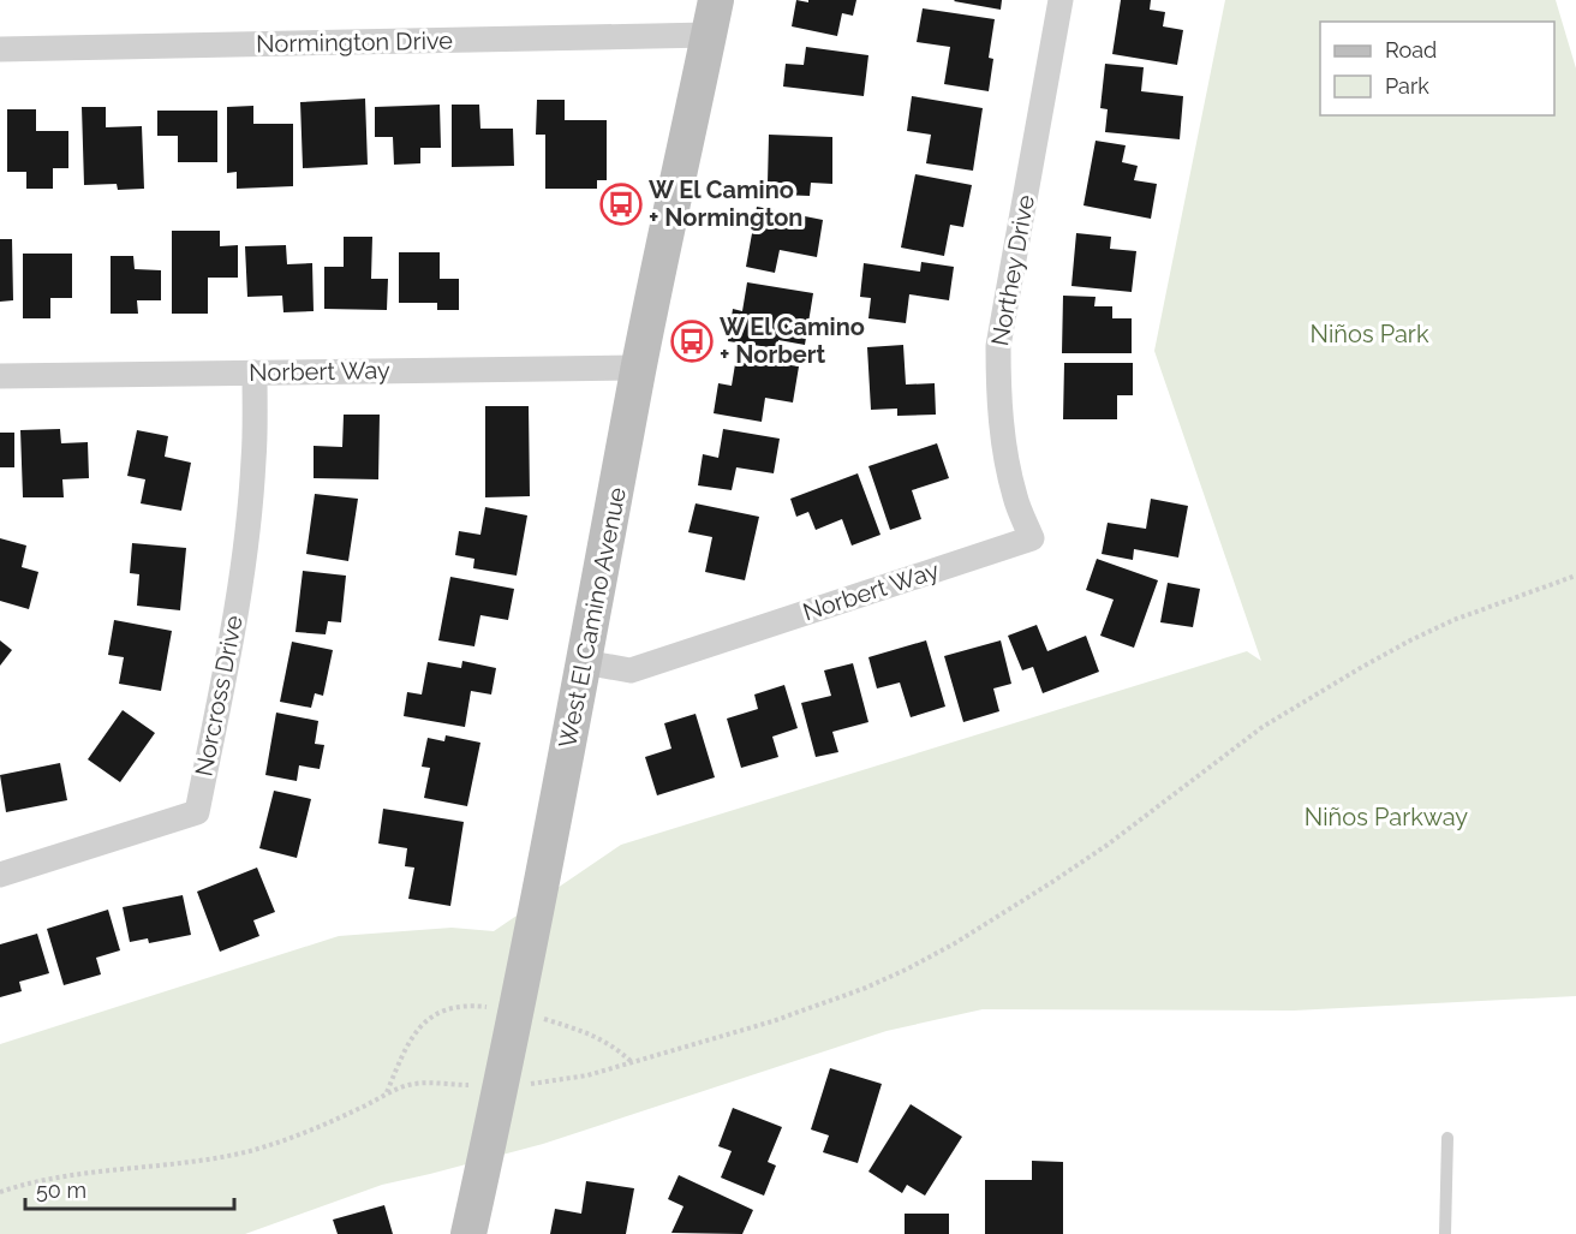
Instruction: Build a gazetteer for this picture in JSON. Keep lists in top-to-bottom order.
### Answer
{
  "streets": {
    "main road": ["West El Camino Avenue"],
    "street": [
      "Normington Drive",
      "Northey Drive",
      "Norbert Way",
      "Norcross Drive"
    ]
  },
  "crossings": [
    ["Normington Drive", "West El Camino Avenue"],
    ["Northey Drive", "Norbert Way"],
    ["Norbert Way", "West El Camino Avenue"],
    ["Norbert Way", "Norcross Drive"]
  ],
  "parks": ["Niños Park", "Niños Parkway"],
  "places": {
    "bus stop": ["W El Camino + Normington", "W El Camino + Norbert"]
  },
  "legend": ["Road", "Park"],
  "scale_bar": "50 m"
}
